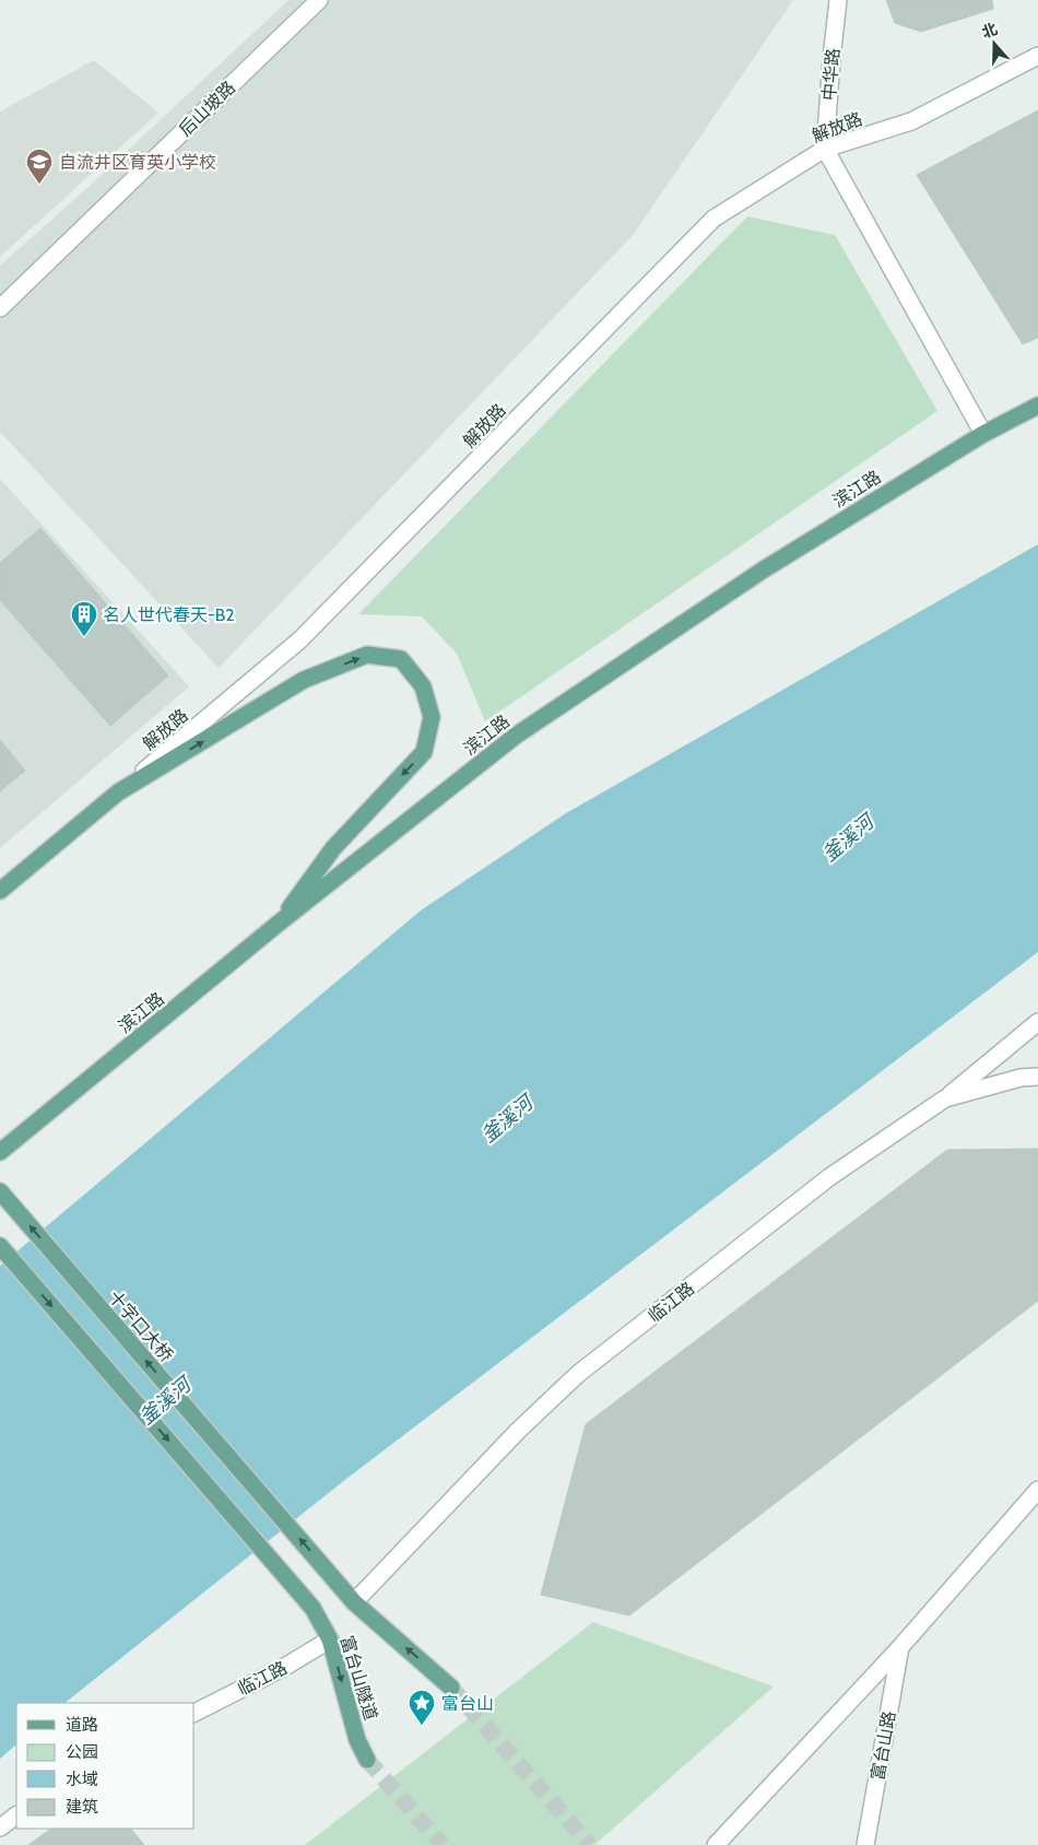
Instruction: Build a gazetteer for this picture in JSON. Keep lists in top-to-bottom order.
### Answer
{
  "streets": {
    "main road": [
      "解放路",
      "滨江路",
      "十字口大桥",
      "富台山隧道"
    ],
    "street": [
      "中华路",
      "后山坡路",
      "临江路",
      "富台山路"
    ]
  },
  "crossings": [
    ["中华路", "解放路"],
    ["临江路", "富台山隧道"],
    ["十字口大桥", "富台山隧道"]
  ],
  "one_way": ["十字口大桥"],
  "water": ["釜溪河"],
  "places": {
    "school or university": ["自流井区育英小学校"],
    "building": ["名人世代春天-B2"],
    "place": ["富台山"]
  },
  "legend": [
    "道路",
    "公园",
    "水域",
    "建筑"
  ],
  "north": "top"
}
